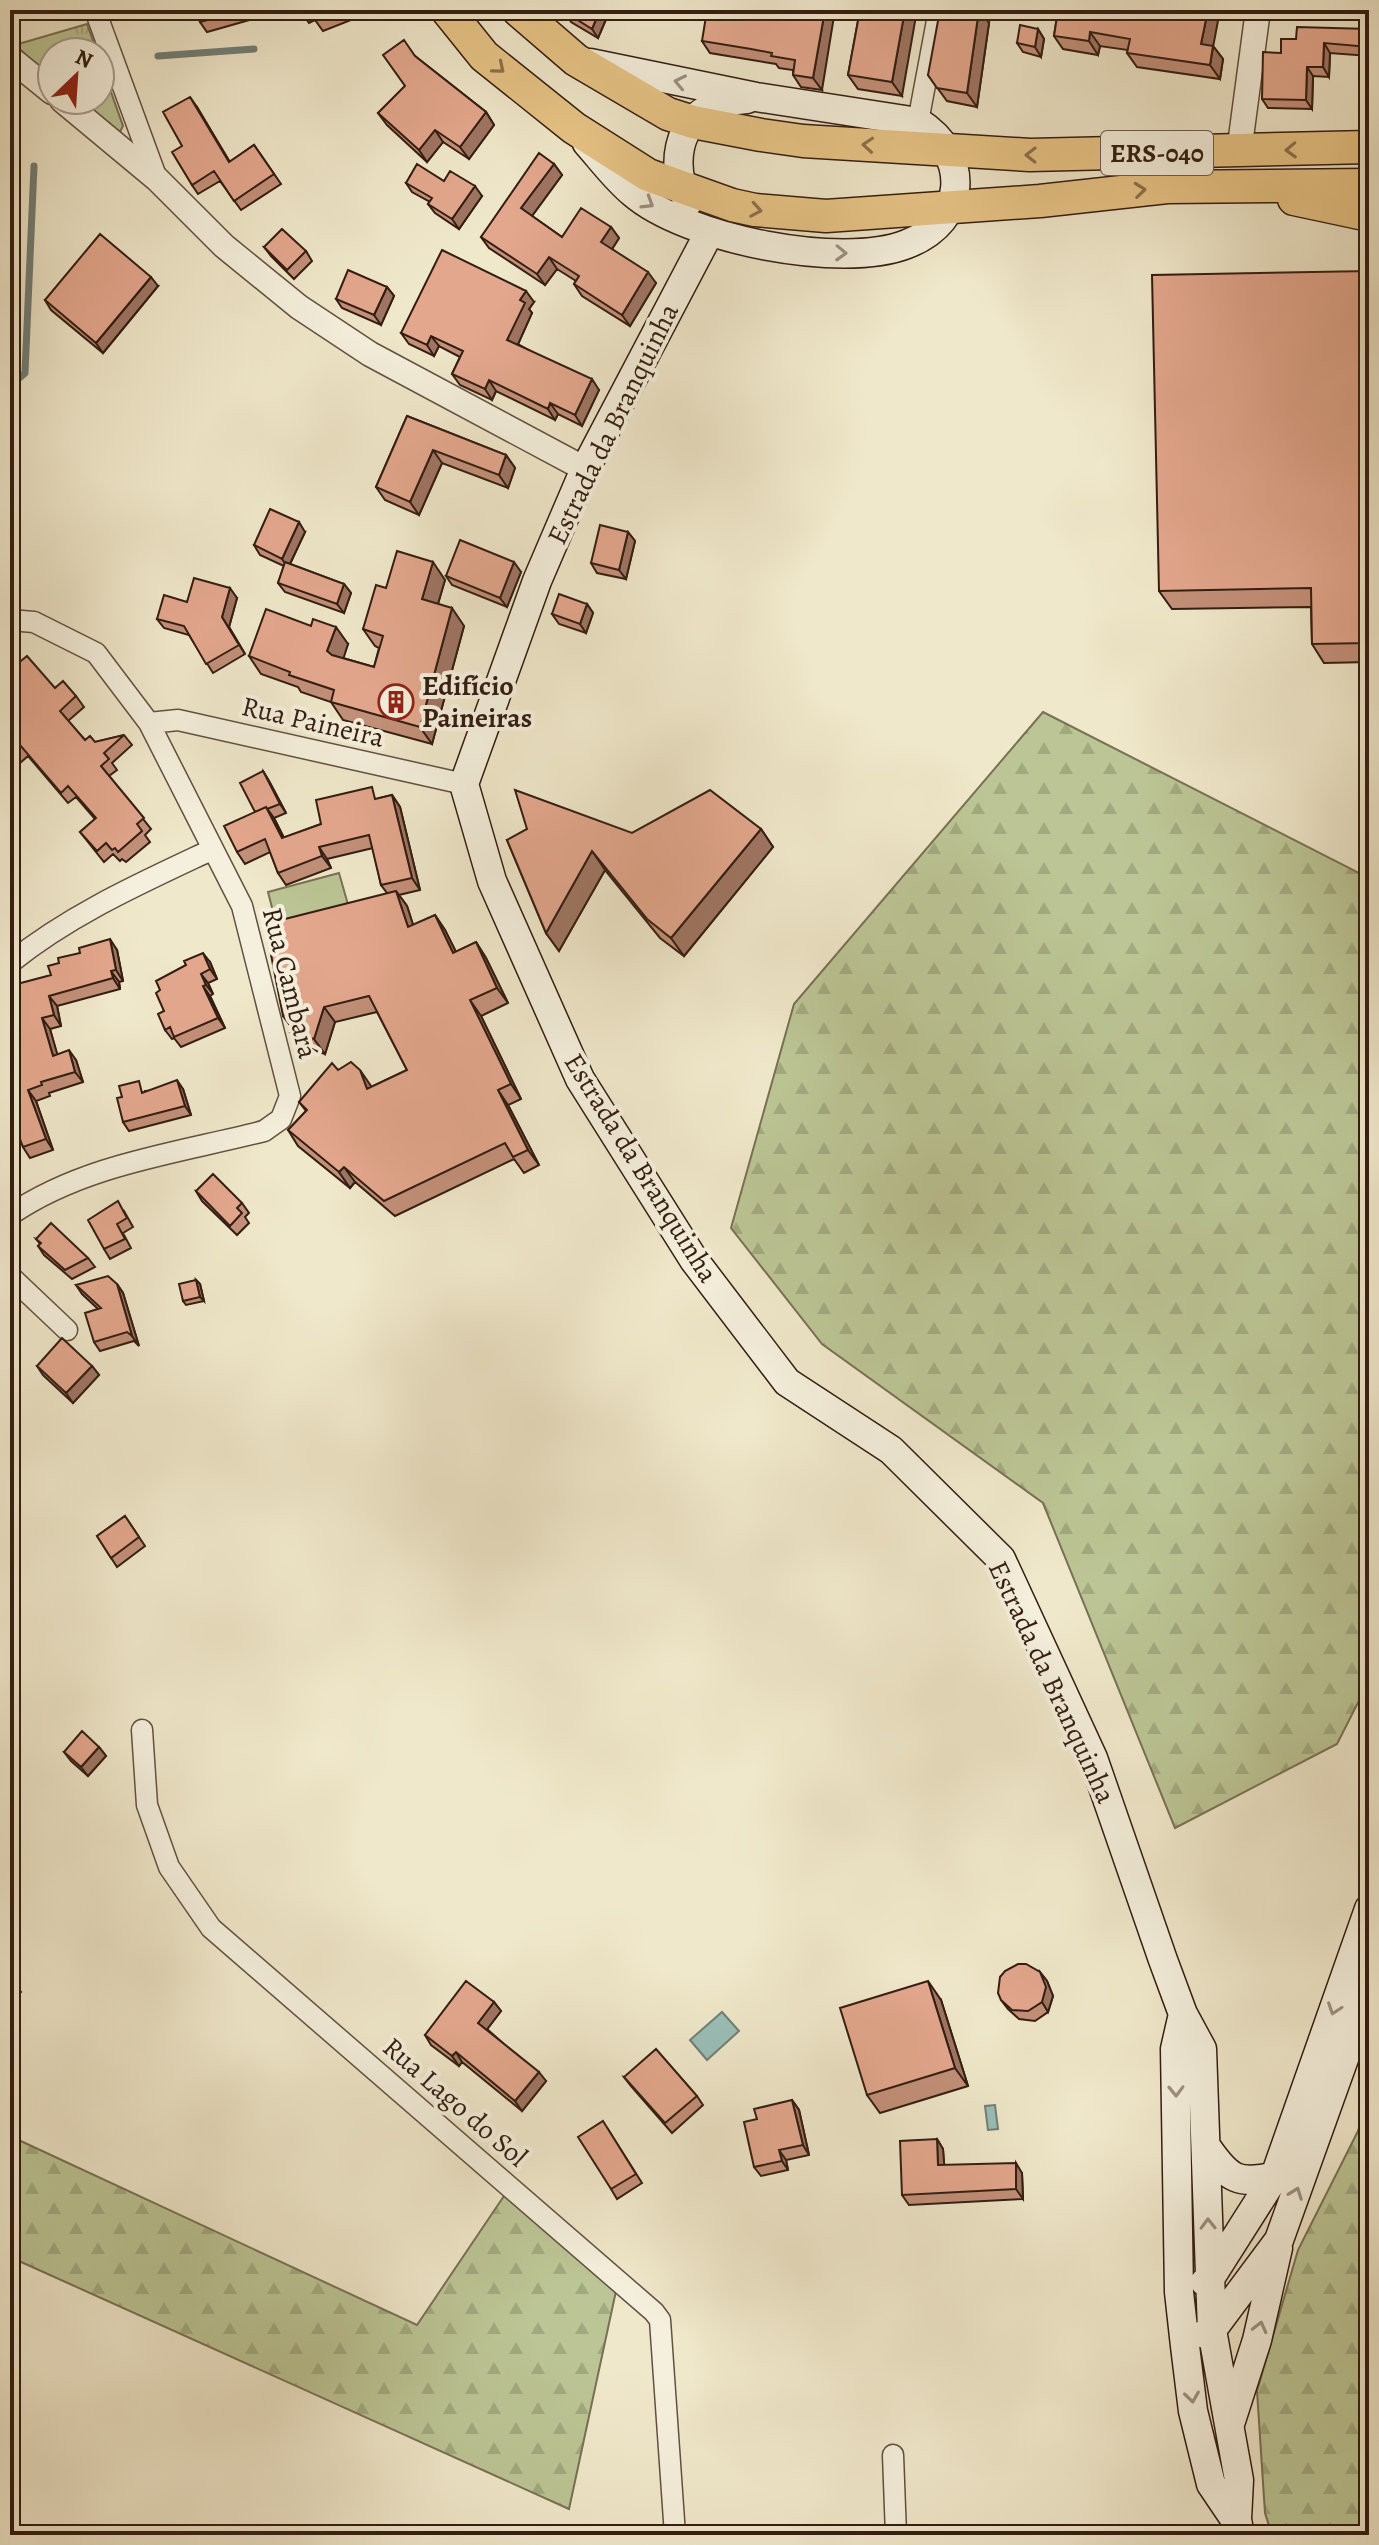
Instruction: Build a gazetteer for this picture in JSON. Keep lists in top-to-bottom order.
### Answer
{
  "streets": {
    "main road": ["ERS-040", "Estrada da Branquinha"],
    "street": ["Rua Paineira", "Rua Cambará", "Rua Lago do Sol"]
  },
  "crossings": [
    ["Estrada da Branquinha", "Rua Paineira"],
    ["Rua Paineira", "Rua Cambará"]
  ],
  "places": {
    "building": ["Edifício Paineiras"]
  },
  "north": "top right"
}
